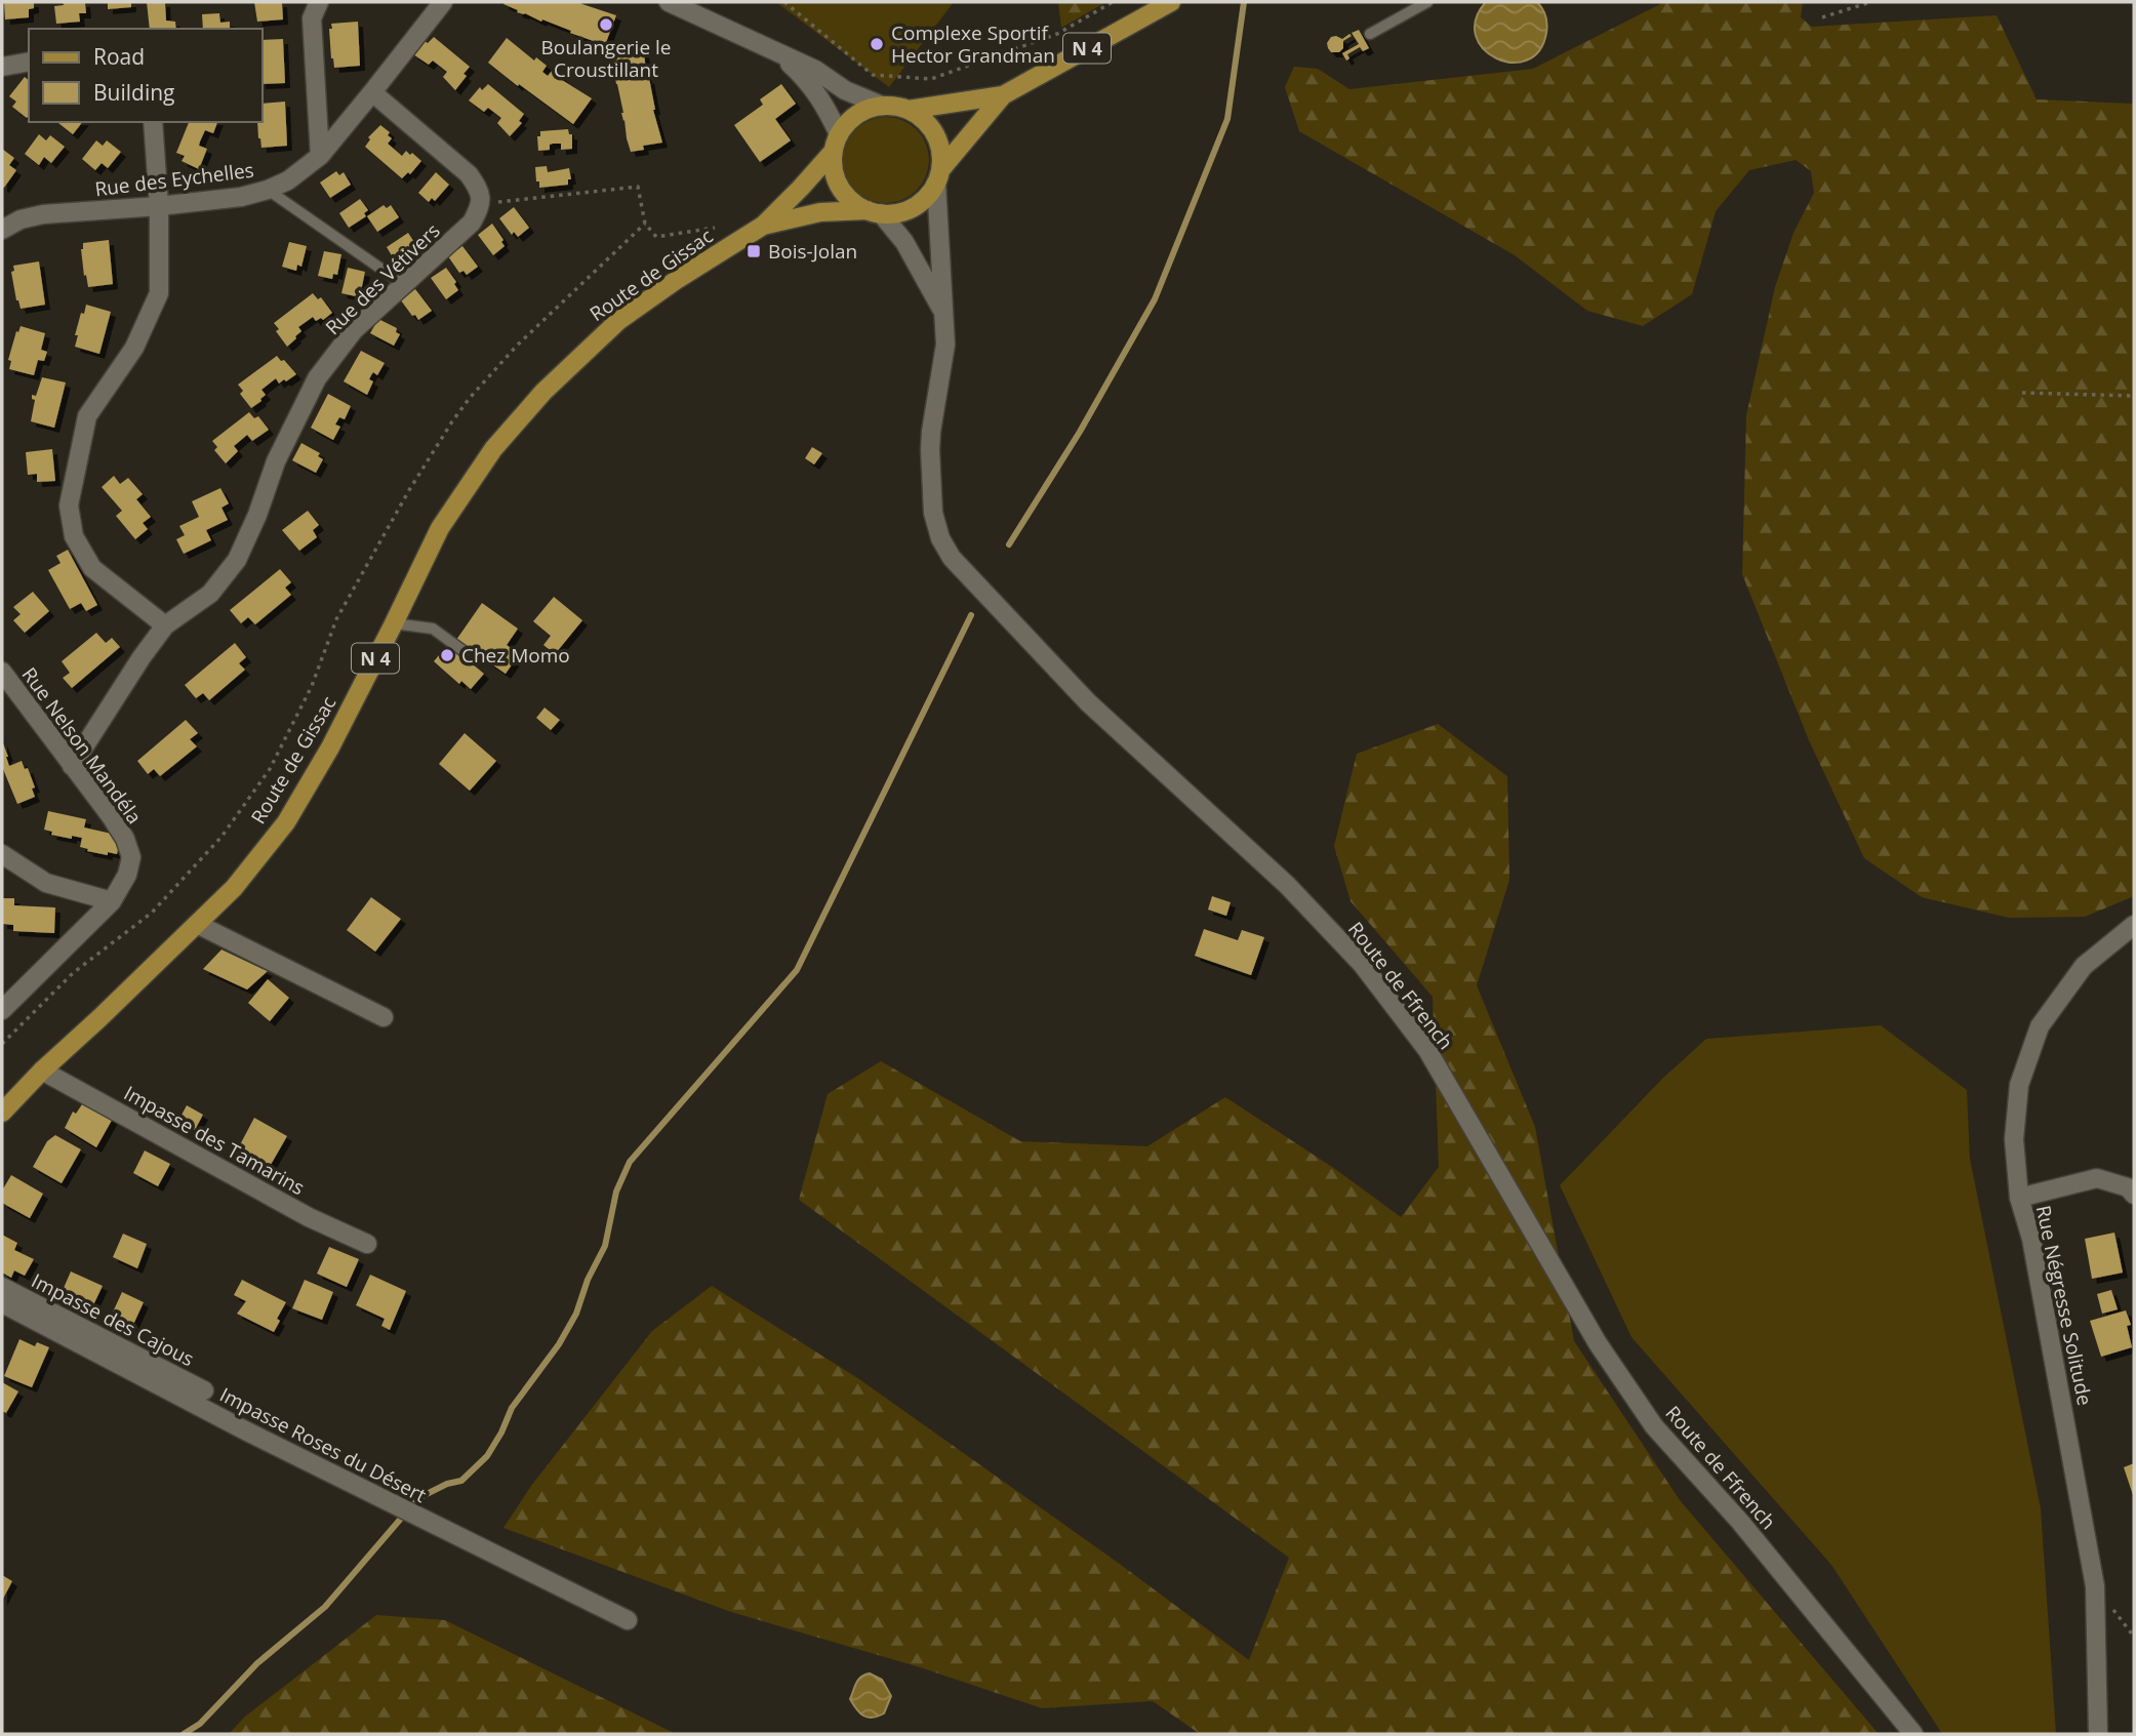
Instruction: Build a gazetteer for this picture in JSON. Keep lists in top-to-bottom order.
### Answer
{
  "streets": {
    "main road": ["N 4", "Route de Gissac"],
    "street": [
      "Rue des Eychelles",
      "Rue des Vétivers",
      "Rue Nelson Mandéla",
      "Route de Ffrench",
      "Impasse des Tamarins",
      "Rue Négresse Solitude",
      "Impasse des Cajous",
      "Impasse Roses du Désert"
    ]
  },
  "crossings": [
    ["N 4", "Route de Gissac"],
    ["N 4", "Route de Ffrench"],
    ["Route de Gissac", "Route de Ffrench"],
    ["Route de Gissac", "Impasse des Tamarins"],
    ["Rue des Vétivers", "Rue Nelson Mandéla"]
  ],
  "places": {
    "other": ["Boulangerie le Croustillant", "Complexe Sportif Hector Grandman", "Chez Momo"],
    "transit": ["Bois-Jolan"]
  },
  "legend": ["Road", "Building"]
}
